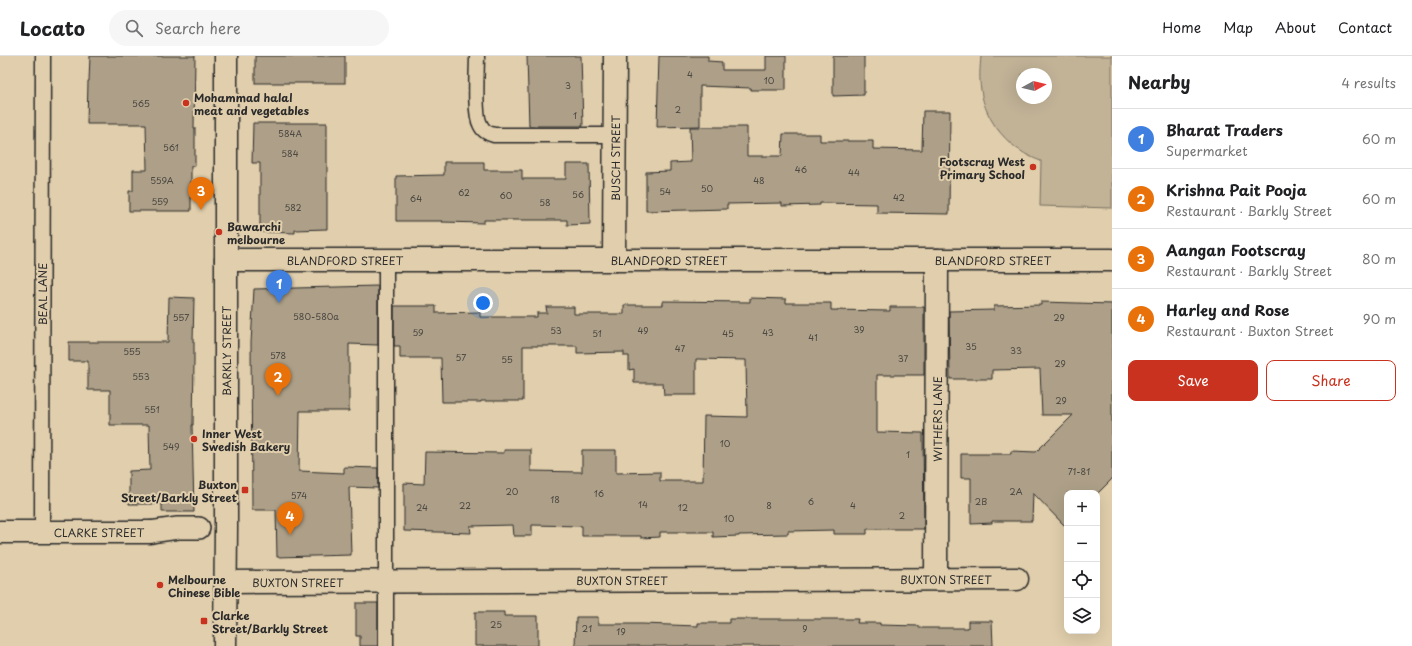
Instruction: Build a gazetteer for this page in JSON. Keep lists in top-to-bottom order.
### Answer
{
  "streets": {
    "street": [
      "BUSCH STREET",
      "BLANDFORD STREET",
      "BARKLY STREET",
      "WITHERS LANE",
      "CLARKE STREET",
      "BUXTON STREET"
    ],
    "lane": ["BEAL LANE"]
  },
  "crossings": [
    ["BUSCH STREET", "BLANDFORD STREET"],
    ["BLANDFORD STREET", "BARKLY STREET"],
    ["BLANDFORD STREET", "WITHERS LANE"],
    ["BEAL LANE", "CLARKE STREET"],
    ["BARKLY STREET", "BUXTON STREET"],
    ["WITHERS LANE", "BUXTON STREET"]
  ],
  "places": {
    "other": [
      "Mohammad halal meat and vegetables",
      "Footscray West Primary School",
      "Bawarchi melbourne",
      "Inner West Swedish Bakery",
      "Melbourne Chinese Bible"
    ],
    "transit": ["Buxton Street/Barkly Street", "Clarke Street/Barkly Street"]
  },
  "house_numbers": [
    "4",
    "10",
    "3",
    "565",
    "2",
    "1",
    "584A",
    "561",
    "584",
    "46",
    "44",
    "559A",
    "48",
    "50",
    "54",
    "62",
    "56",
    "60",
    "42",
    "64",
    "559",
    "58",
    "582",
    "580-580a",
    "557",
    "29",
    "39",
    "53",
    "49",
    "59",
    "43",
    "51",
    "45",
    "41",
    "35",
    "47",
    "33",
    "555",
    "578",
    "57",
    "37",
    "55",
    "29",
    "553",
    "29",
    "551",
    "10",
    "549",
    "1",
    "71-81",
    "20",
    "2A",
    "16",
    "574",
    "18",
    "6",
    "2B",
    "14",
    "22",
    "8",
    "4",
    "24",
    "12",
    "2",
    "10",
    "25",
    "21",
    "9",
    "19"
  ],
  "north": "right",
  "page": {
    "header": "Locato",
    "search": "Search here",
    "nav": [
      "Home",
      "Map",
      "About",
      "Contact"
    ],
    "heading": ["Nearby", "4 results"],
    "list": [
      {
        "mark": "1",
        "name": "Bharat Traders",
        "note": "Supermarket",
        "value": "60 m"
      },
      {
        "mark": "2",
        "name": "Krishna Pait Pooja",
        "note": "Restaurant · Barkly Street",
        "value": "60 m"
      },
      {
        "mark": "3",
        "name": "Aangan Footscray",
        "note": "Restaurant · Barkly Street",
        "value": "80 m"
      },
      {
        "mark": "4",
        "name": "Harley and Rose",
        "note": "Restaurant · Buxton Street",
        "value": "90 m"
      }
    ],
    "pins": [
      "3",
      "1",
      "2",
      "4"
    ],
    "buttons": ["Save", "Share"],
    "map_buttons": ["+", "−"]
  }
}
